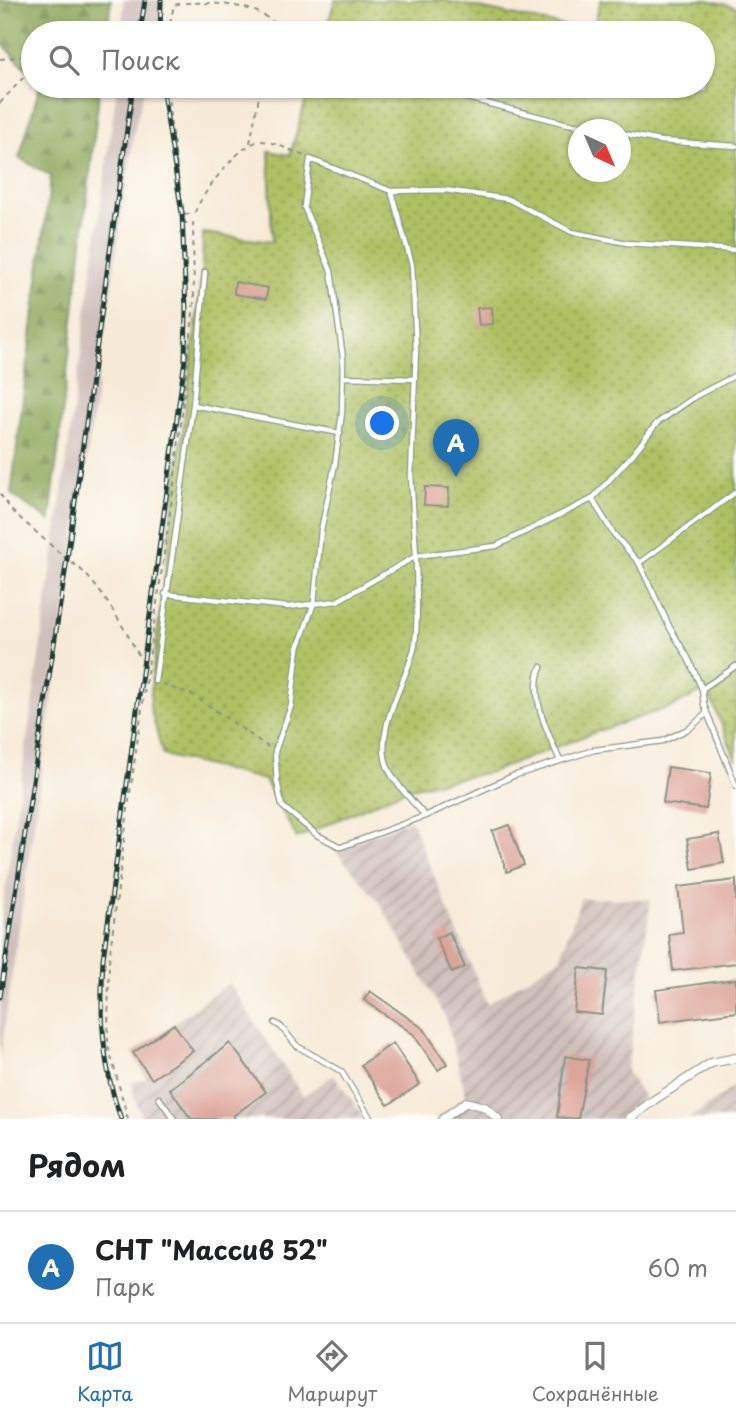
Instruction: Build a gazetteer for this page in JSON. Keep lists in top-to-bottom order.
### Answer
{
  "north": "bottom right",
  "page": {
    "search": "Поиск",
    "pins": "A",
    "heading": "Рядом",
    "list": [
      {
        "mark": "A",
        "name": "СНТ \"Массив 52\"",
        "note": "Парк",
        "value": "60 m"
      }
    ],
    "nav": ["Карта", "Маршрут", "Сохранённые"]
  }
}
